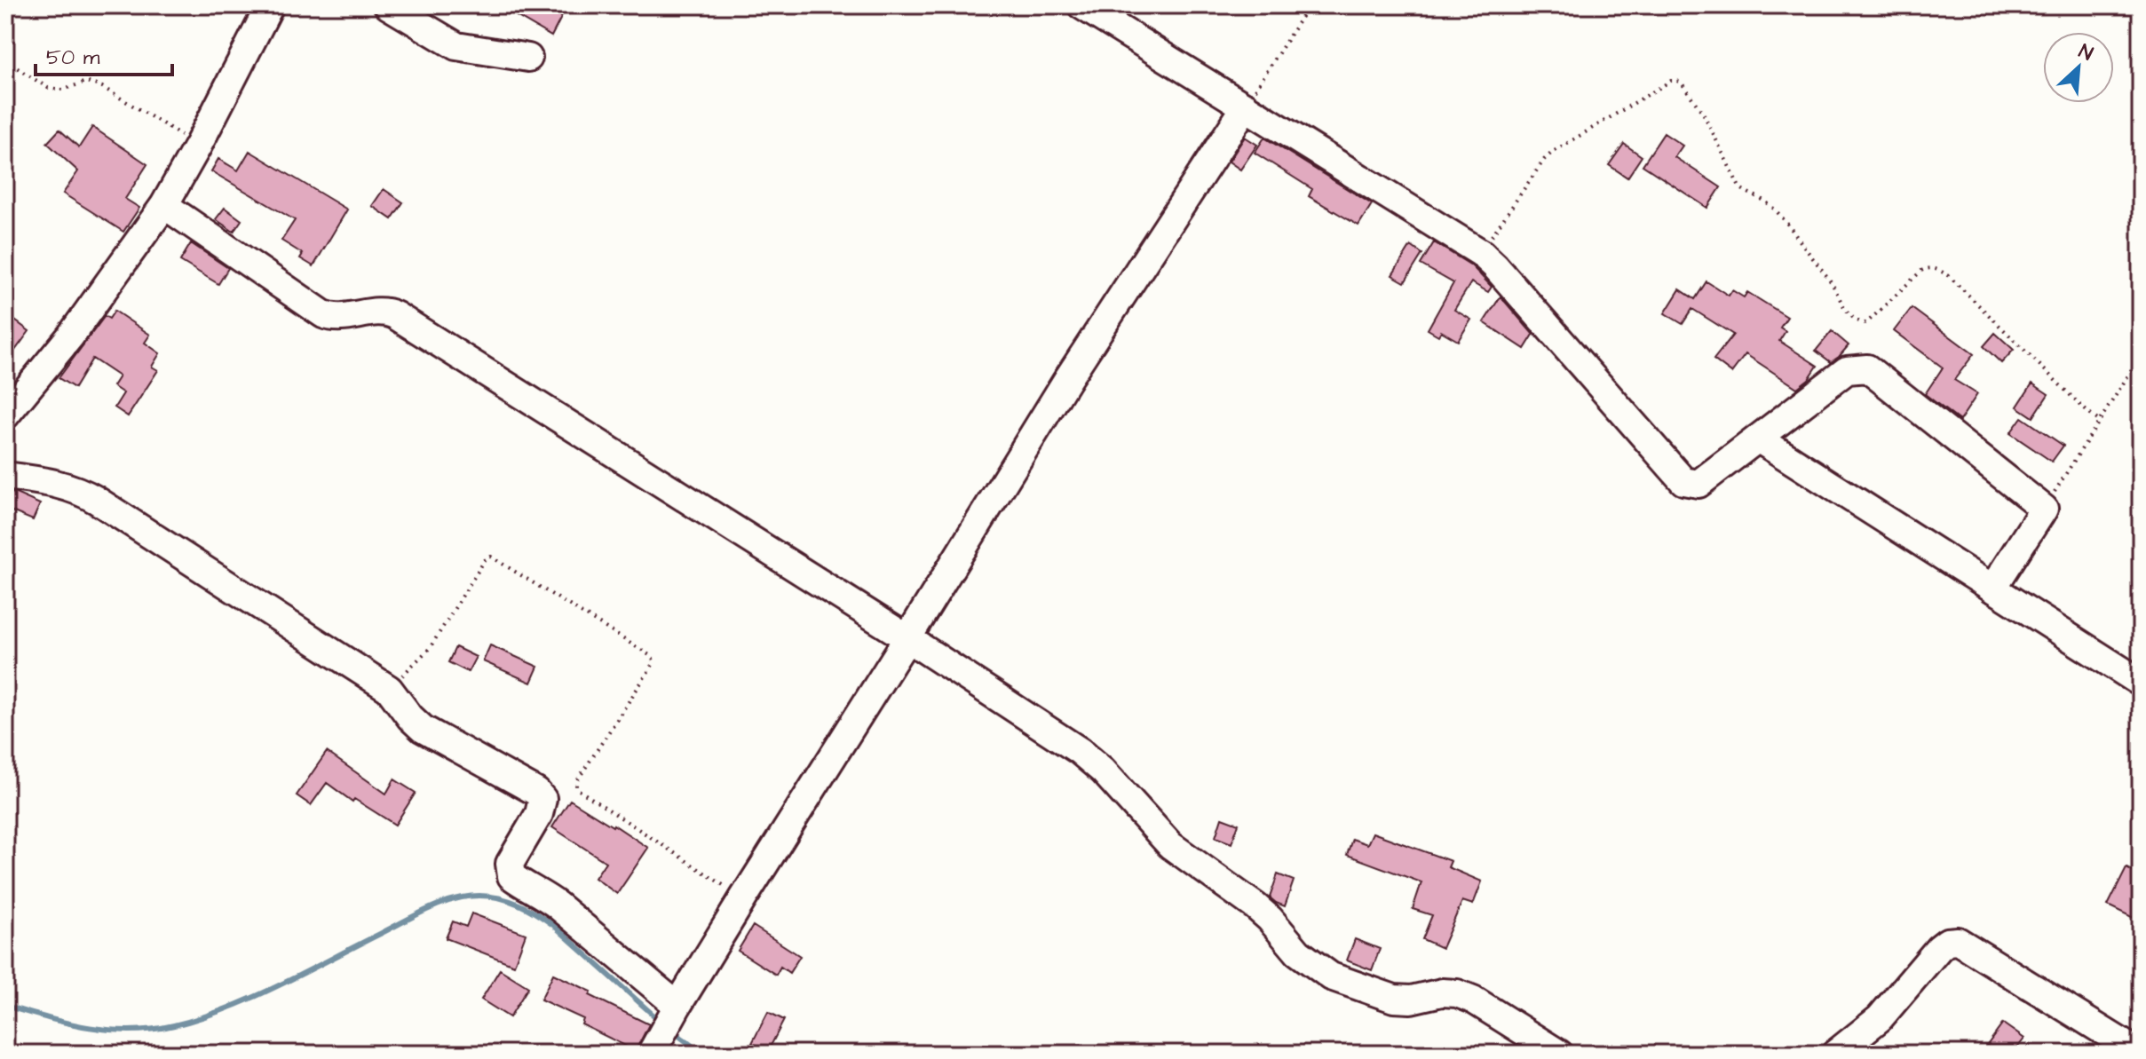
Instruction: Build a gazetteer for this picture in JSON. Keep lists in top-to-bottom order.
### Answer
{
  "scale_bar": "50 m",
  "north": "top right"
}
